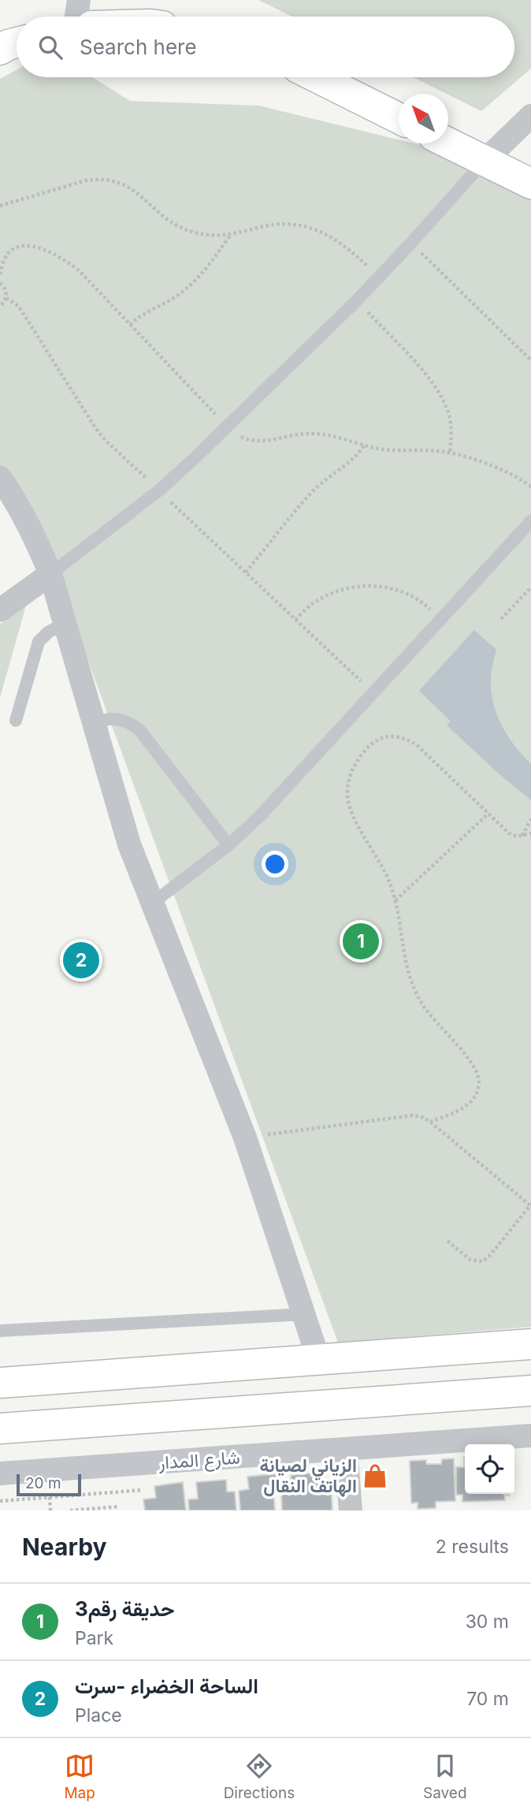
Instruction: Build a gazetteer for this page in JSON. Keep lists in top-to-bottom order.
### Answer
{
  "streets": {
    "street": ["شارع المدار"]
  },
  "places": {
    "shop": ["الزياني لصيانة الهاتف النقال"]
  },
  "scale_bar": "20 m",
  "north": "top left",
  "page": {
    "search": "Search here",
    "pins": ["1", "2"],
    "scale": "20 m",
    "heading": ["Nearby", "2 results"],
    "list": [
      {
        "mark": "1",
        "name": "حديقة رقم3",
        "note": "Park",
        "value": "30 m"
      },
      {
        "mark": "2",
        "name": "الساحة الخضراء -سرت",
        "note": "Place",
        "value": "70 m"
      }
    ],
    "nav": ["Map", "Directions", "Saved"]
  }
}
